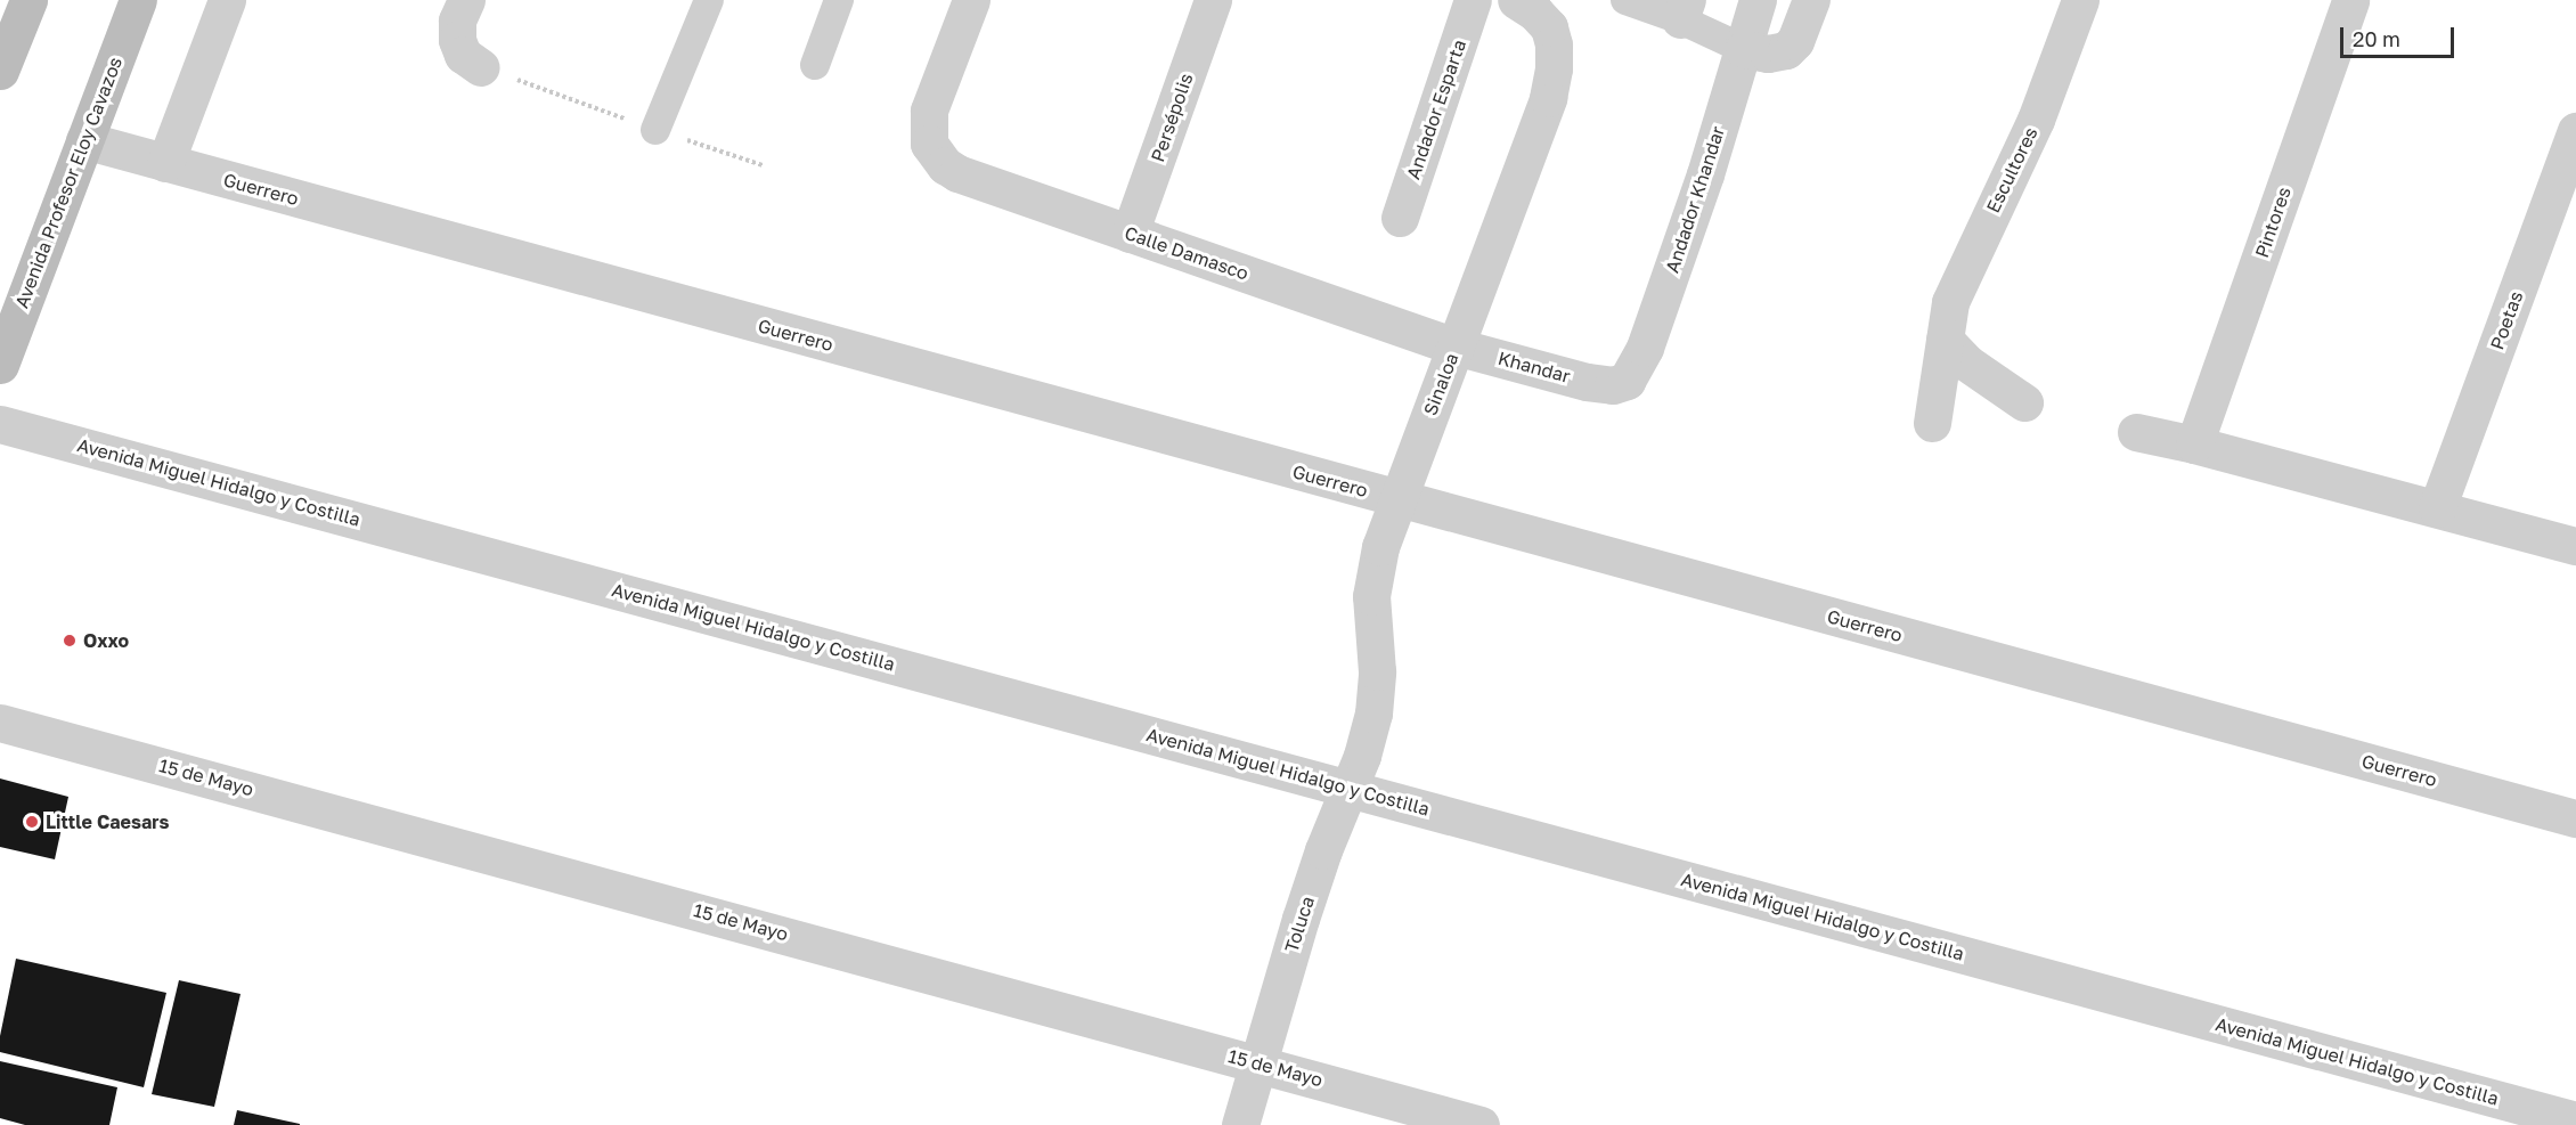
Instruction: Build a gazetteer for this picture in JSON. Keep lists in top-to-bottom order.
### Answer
{
  "streets": {
    "main road": ["Avenida Profesor Eloy Cavazos"],
    "street": [
      "Andador Esparta",
      "Persépolis",
      "Escultores",
      "Guerrero",
      "Andador Khandar",
      "Pintores",
      "Calle Damasco",
      "Poetas",
      "Khandar",
      "Sinaloa",
      "Avenida Miguel Hidalgo y Costilla",
      "15 de Mayo",
      "Toluca"
    ]
  },
  "crossings": [
    ["Persépolis", "Calle Damasco"],
    ["Avenida Profesor Eloy Cavazos", "Guerrero"],
    ["Guerrero", "Sinaloa"],
    ["Andador Khandar", "Khandar"],
    ["Calle Damasco", "Khandar"],
    ["Calle Damasco", "Sinaloa"],
    ["Khandar", "Sinaloa"],
    ["Sinaloa", "Avenida Miguel Hidalgo y Costilla"],
    ["Sinaloa", "Toluca"],
    ["Avenida Miguel Hidalgo y Costilla", "Toluca"],
    ["15 de Mayo", "Toluca"]
  ],
  "places": ["Oxxo", "Little Caesars"],
  "scale_bar": "20 m"
}
